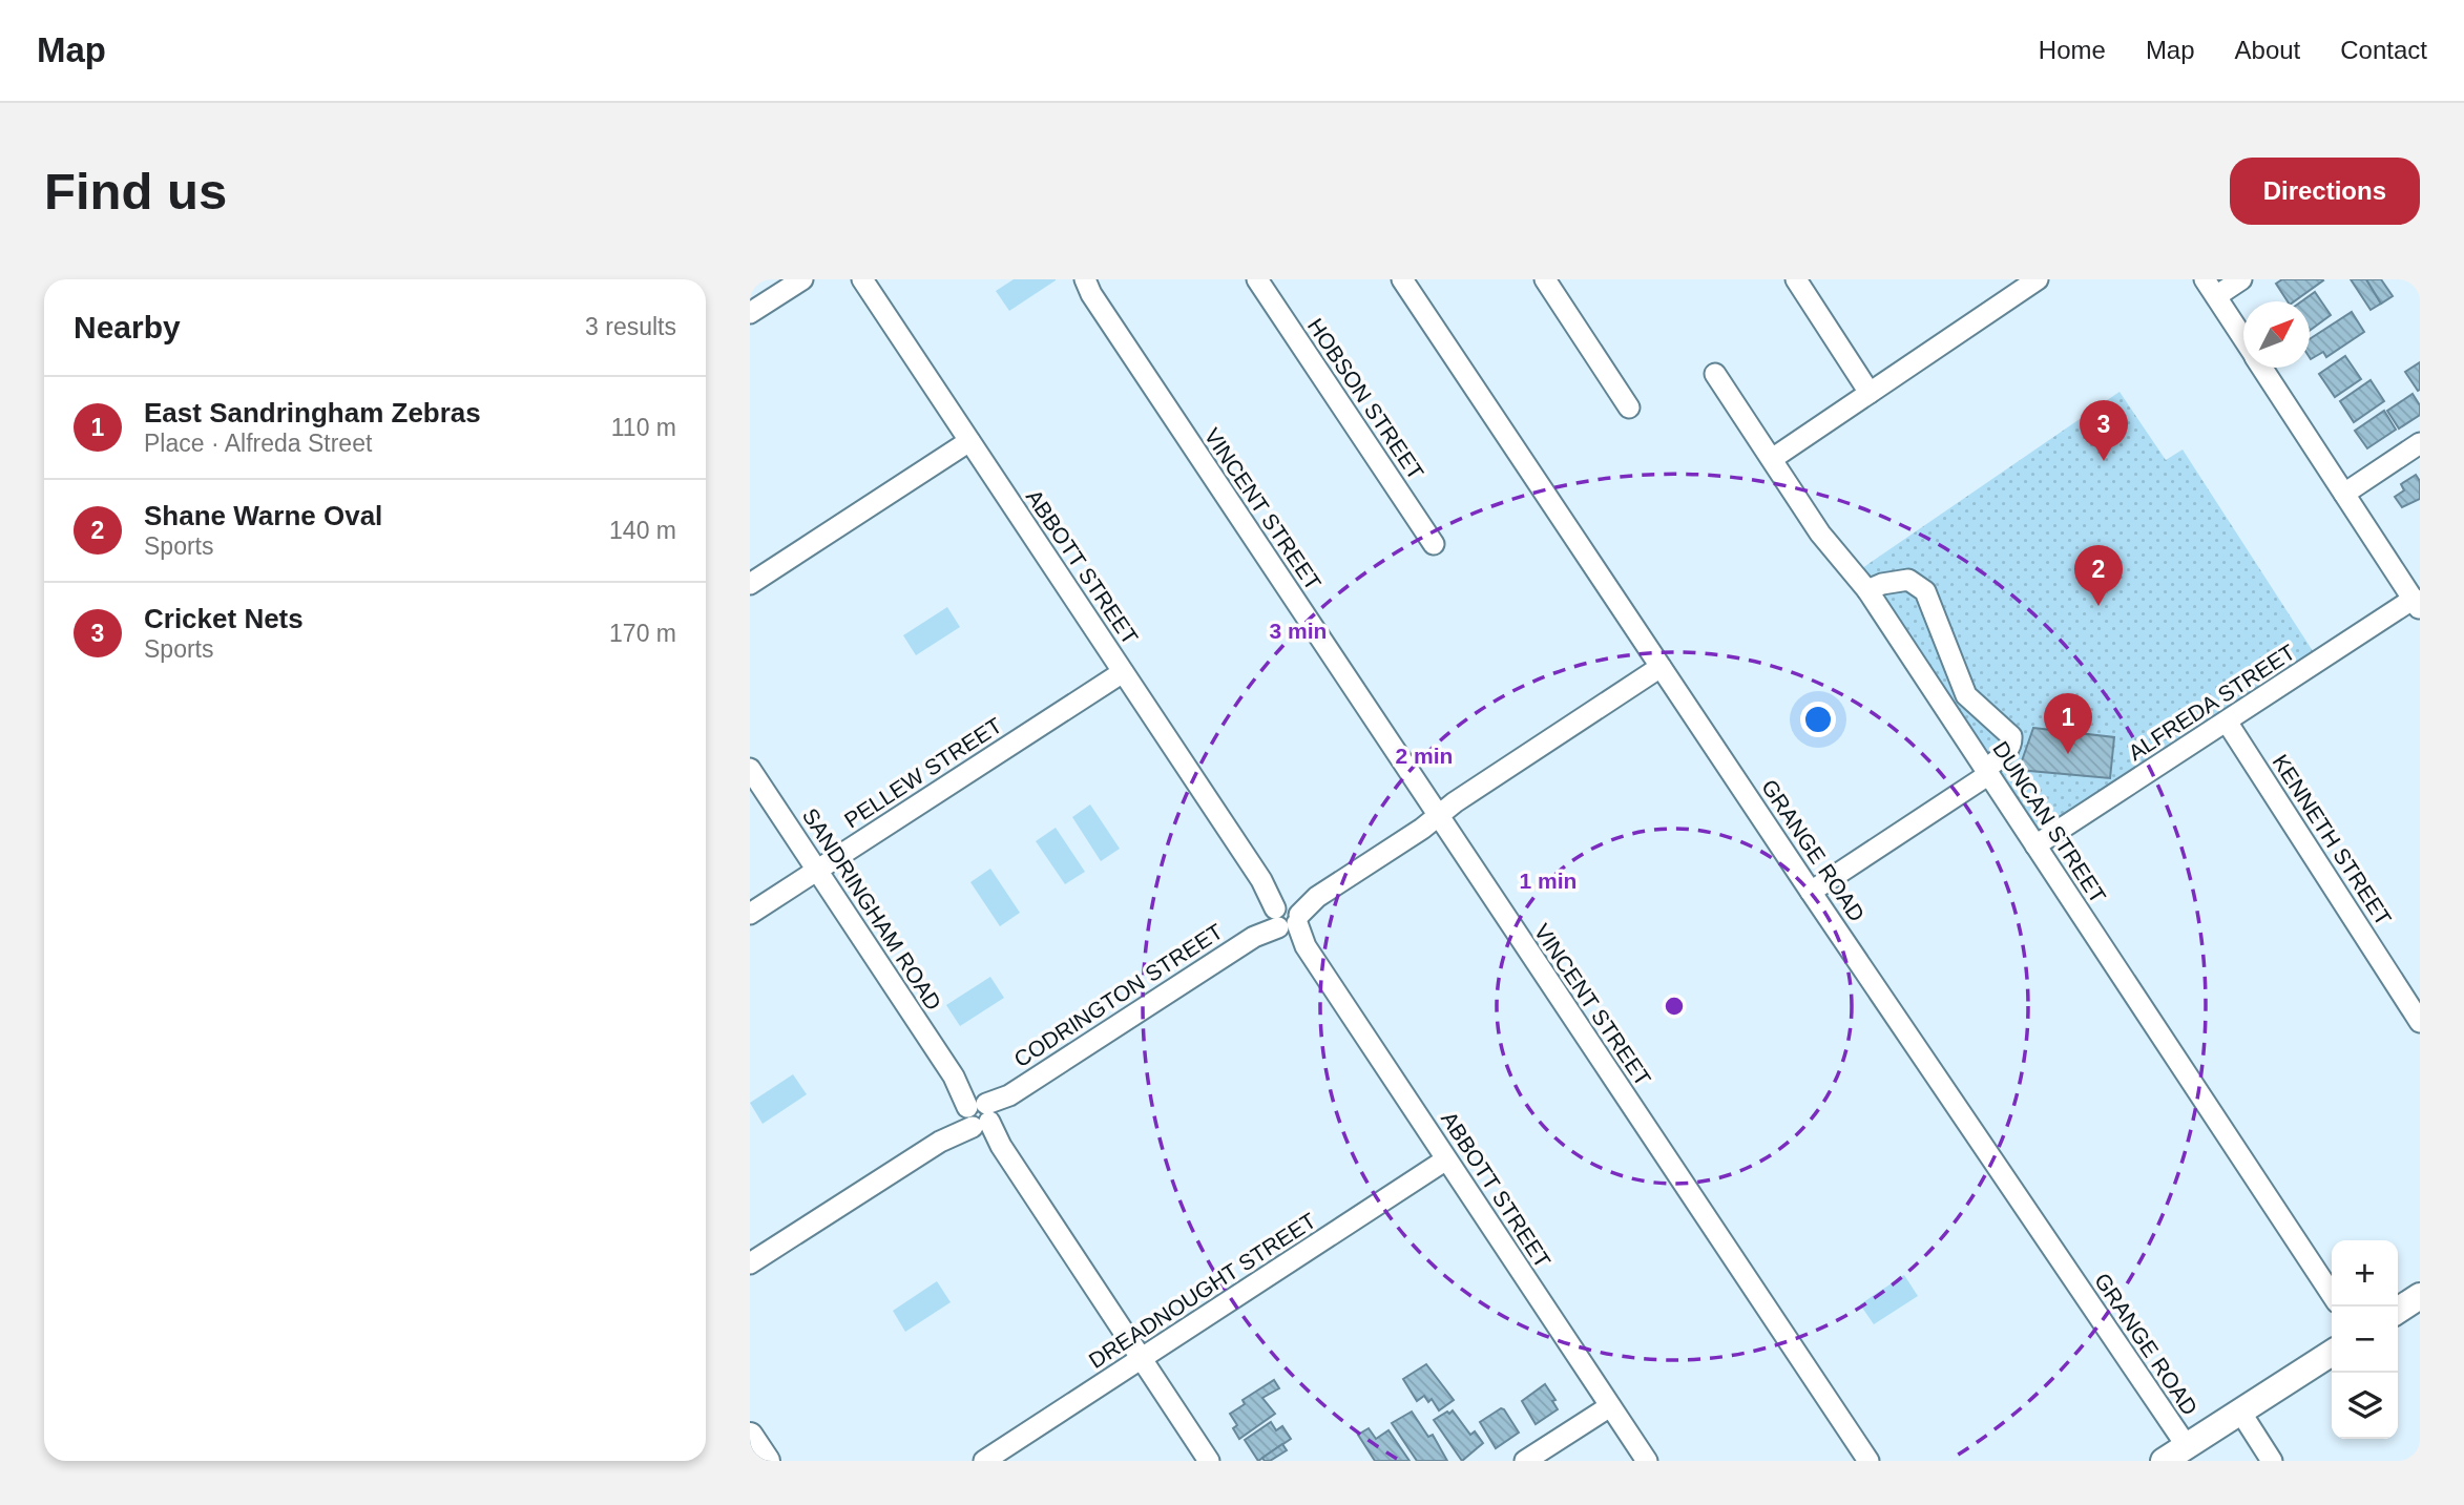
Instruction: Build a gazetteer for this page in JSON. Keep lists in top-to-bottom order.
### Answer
{
  "streets": {
    "street": [
      "HOBSON STREET",
      "VINCENT STREET",
      "ABBOTT STREET",
      "ALFREDA STREET",
      "PELLEW STREET",
      "DUNCAN STREET",
      "KENNETH STREET",
      "GRANGE ROAD",
      "SANDRINGHAM ROAD",
      "CODRINGTON STREET",
      "DREADNOUGHT STREET"
    ]
  },
  "crossings": [
    ["VINCENT STREET", "CODRINGTON STREET"],
    ["ABBOTT STREET", "PELLEW STREET"],
    ["ABBOTT STREET", "CODRINGTON STREET"],
    ["ABBOTT STREET", "DREADNOUGHT STREET"],
    ["ALFREDA STREET", "DUNCAN STREET"],
    ["ALFREDA STREET", "KENNETH STREET"],
    ["PELLEW STREET", "SANDRINGHAM ROAD"],
    ["GRANGE ROAD", "CODRINGTON STREET"],
    ["SANDRINGHAM ROAD", "CODRINGTON STREET"],
    ["SANDRINGHAM ROAD", "DREADNOUGHT STREET"]
  ],
  "north": "top right",
  "page": {
    "header": "Map",
    "nav": [
      "Home",
      "Map",
      "About",
      "Contact"
    ],
    "buttons": "Directions",
    "title": "Find us",
    "heading": ["Nearby", "3 results"],
    "list": [
      {
        "mark": "1",
        "name": "East Sandringham Zebras",
        "note": "Place · Alfreda Street",
        "value": "110 m"
      },
      {
        "mark": "2",
        "name": "Shane Warne Oval",
        "note": "Sports",
        "value": "140 m"
      },
      {
        "mark": "3",
        "name": "Cricket Nets",
        "note": "Sports",
        "value": "170 m"
      }
    ],
    "pins": ["3", "2", "1"],
    "map_buttons": ["+", "−"]
  },
  "rings": ["3 min", "2 min", "1 min"]
}
